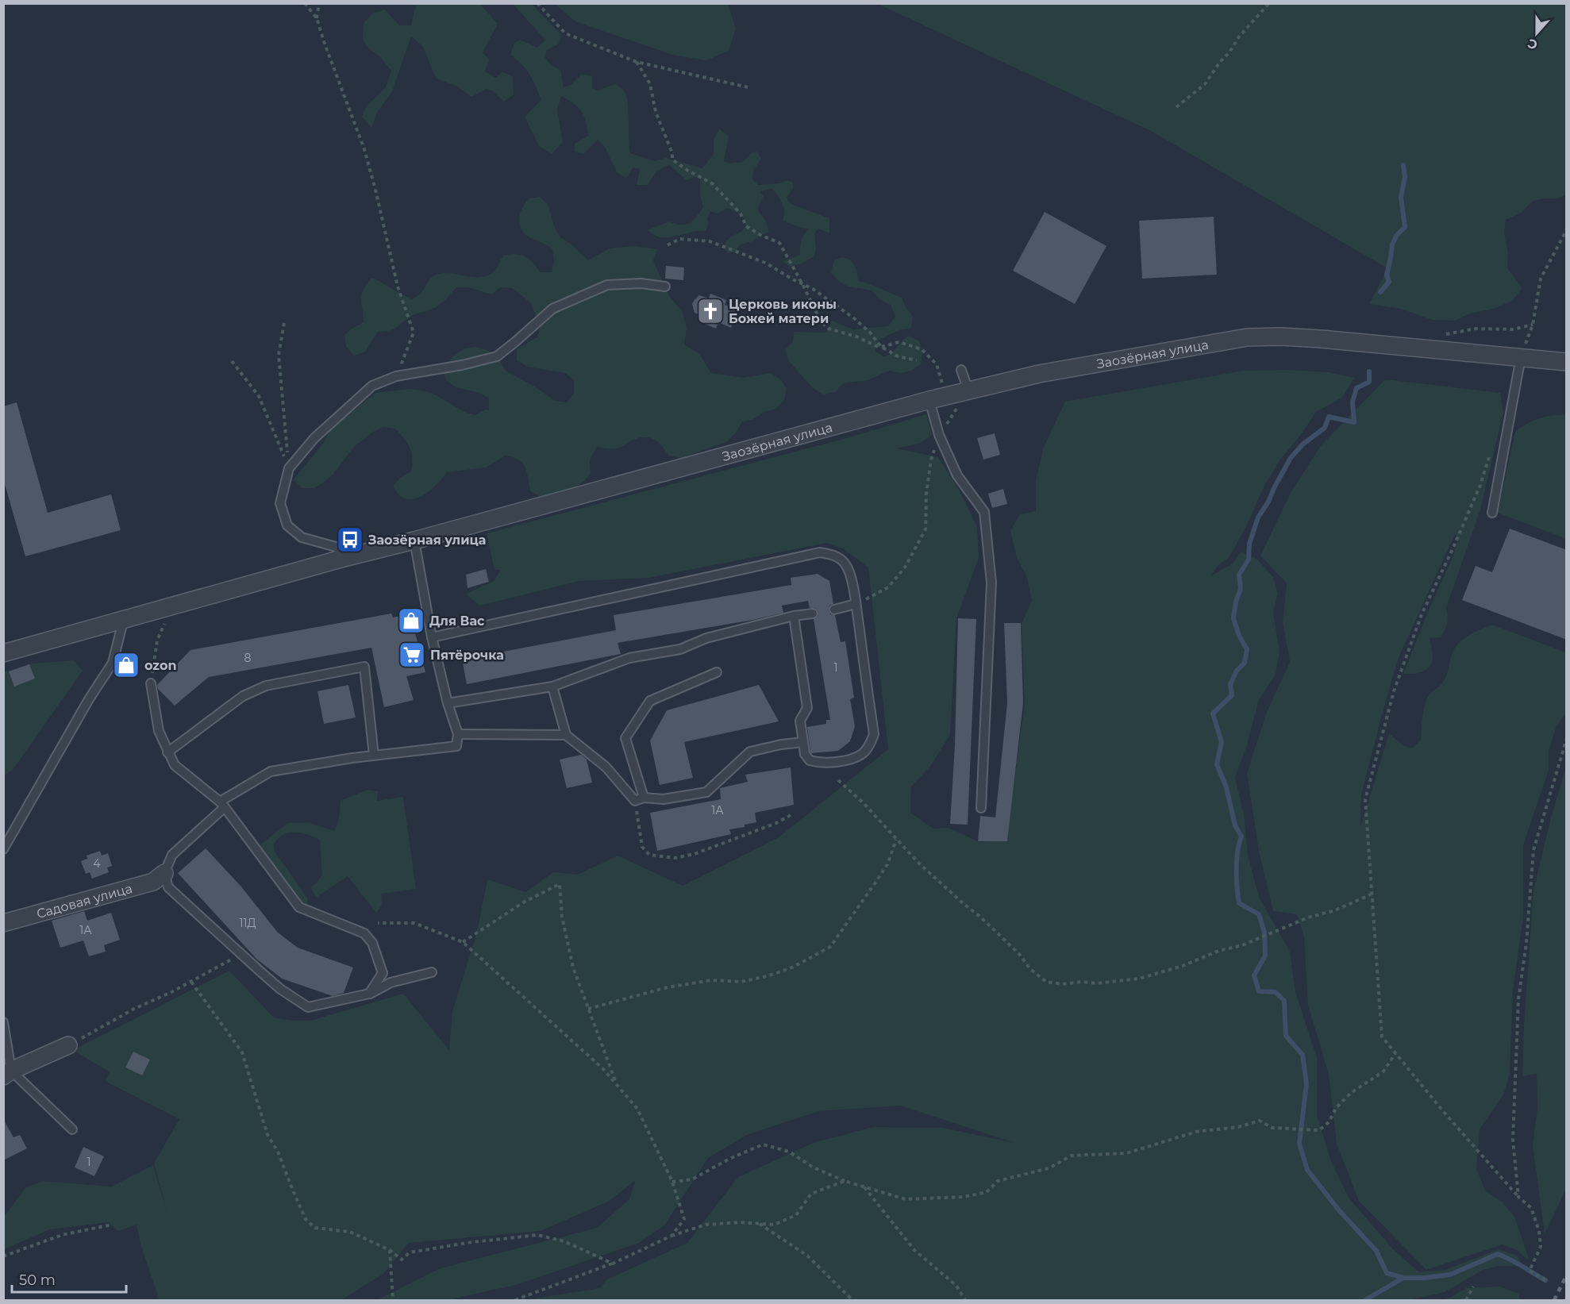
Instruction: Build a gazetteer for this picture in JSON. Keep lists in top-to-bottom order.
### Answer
{
  "streets": {
    "street": ["Заозёрная улица", "Садовая улица"]
  },
  "places": {
    "church": ["Церковь иконы Божей матери"],
    "bus stop": ["Заозёрная улица"],
    "shop": ["Для Вас", "ozon"],
    "supermarket": ["Пятёрочка"]
  },
  "house_numbers": [
    "8",
    "1",
    "1А",
    "4",
    "11Д",
    "1А",
    "1"
  ],
  "scale_bar": "50 m",
  "north": "bottom"
}
